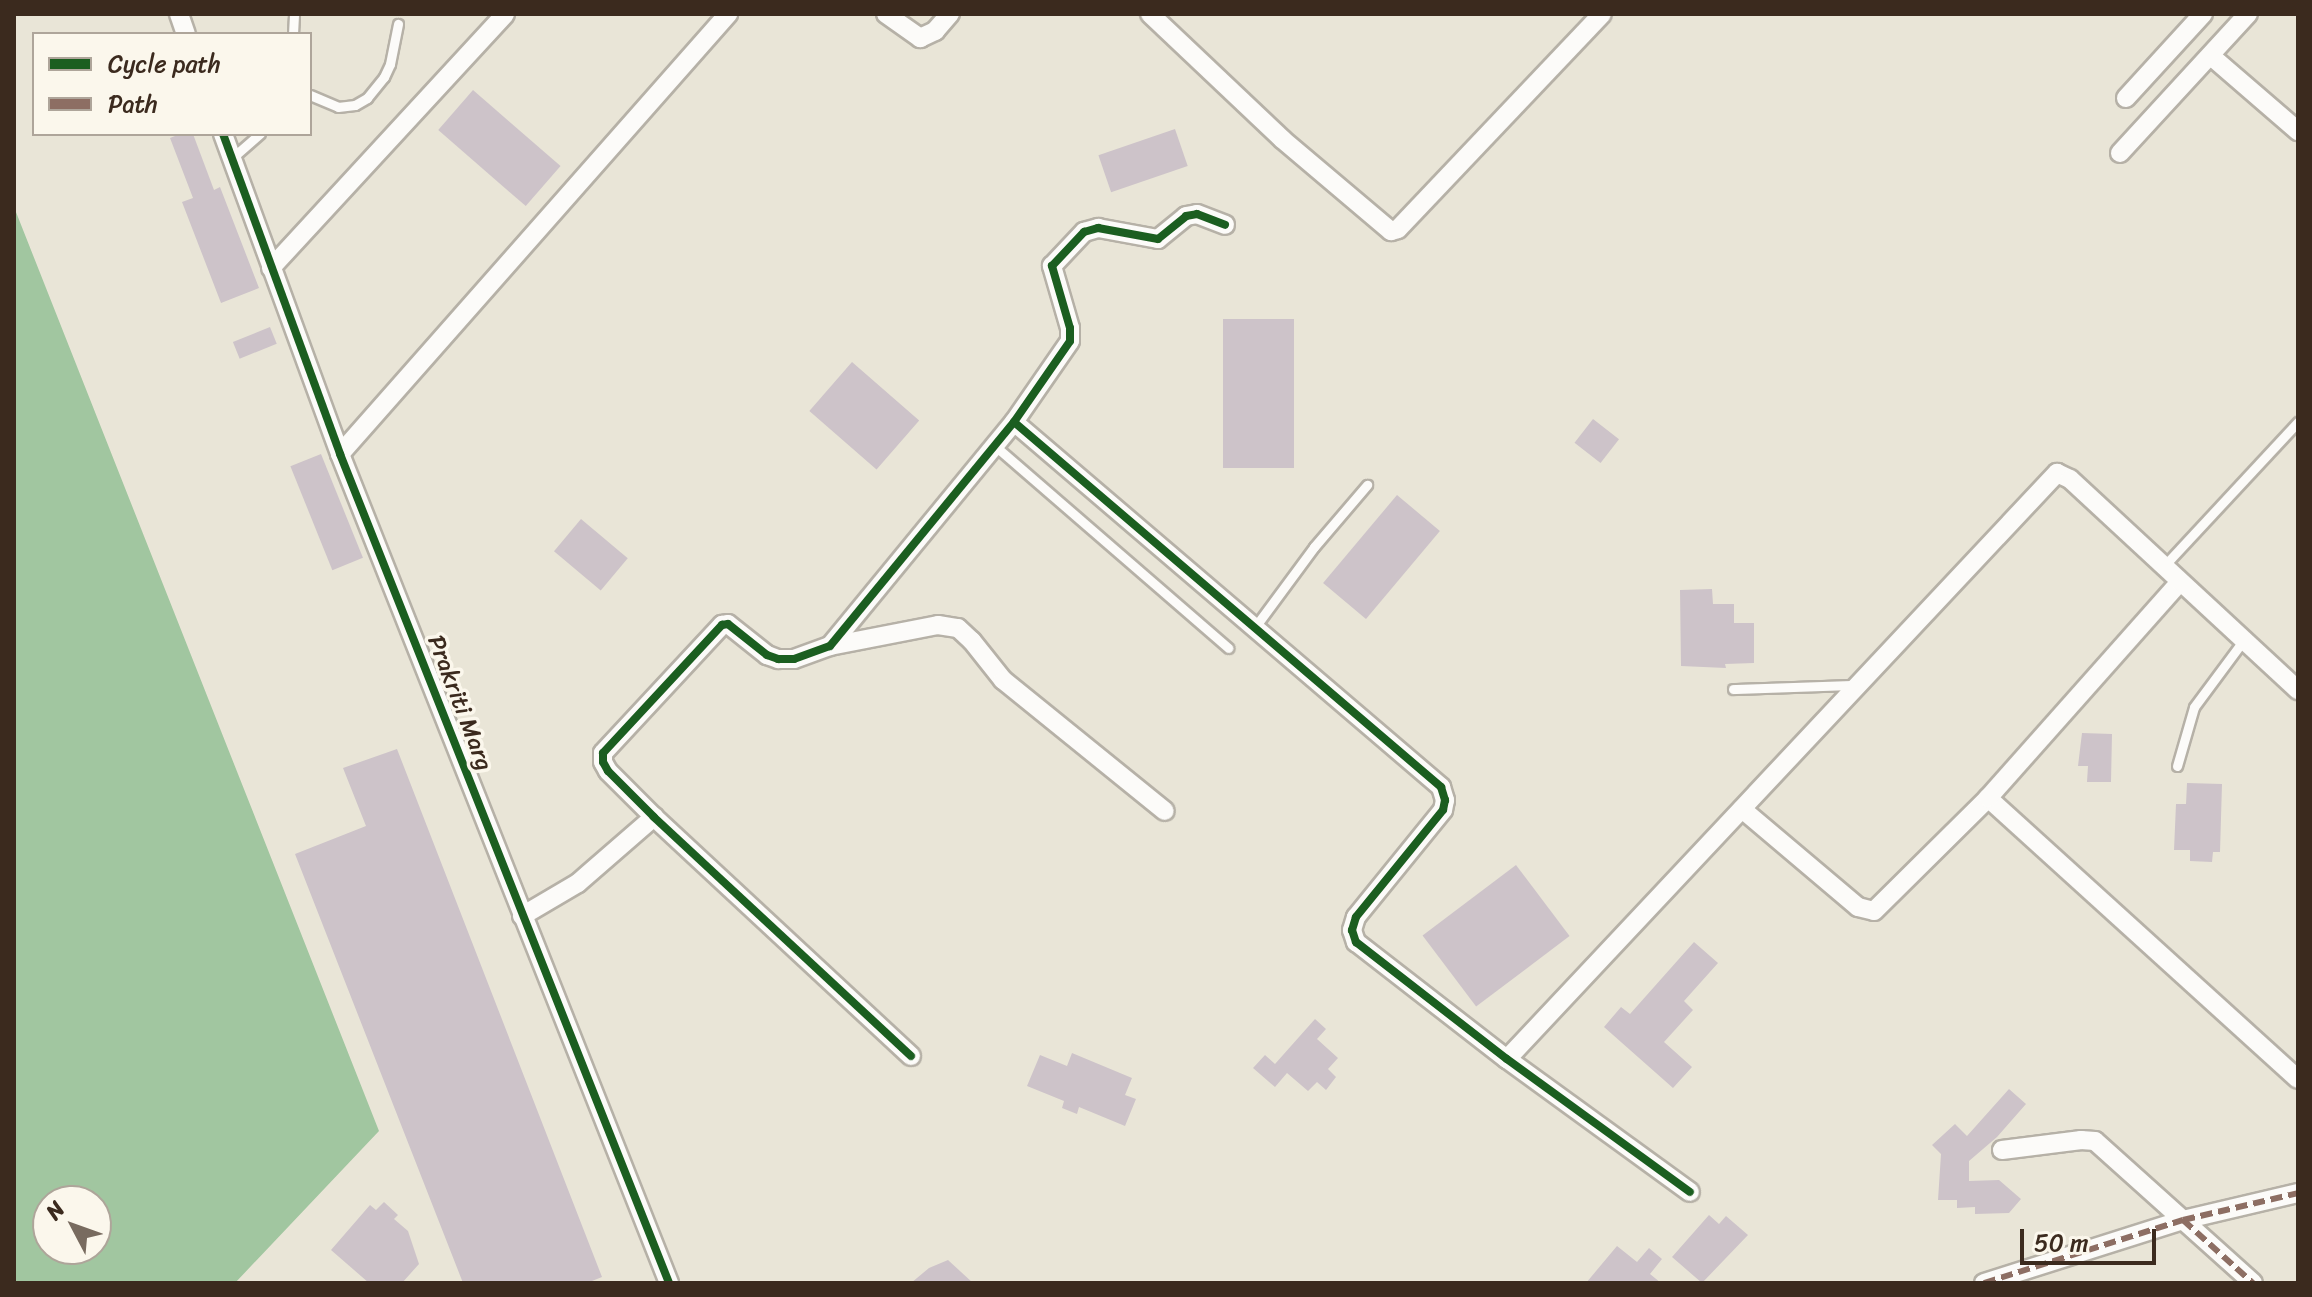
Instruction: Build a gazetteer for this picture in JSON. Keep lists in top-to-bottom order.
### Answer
{
  "streets": {
    "street": ["Prakriti Marg"]
  },
  "legend": ["Cycle path", "Path"],
  "scale_bar": "50 m",
  "north": "top left"
}
